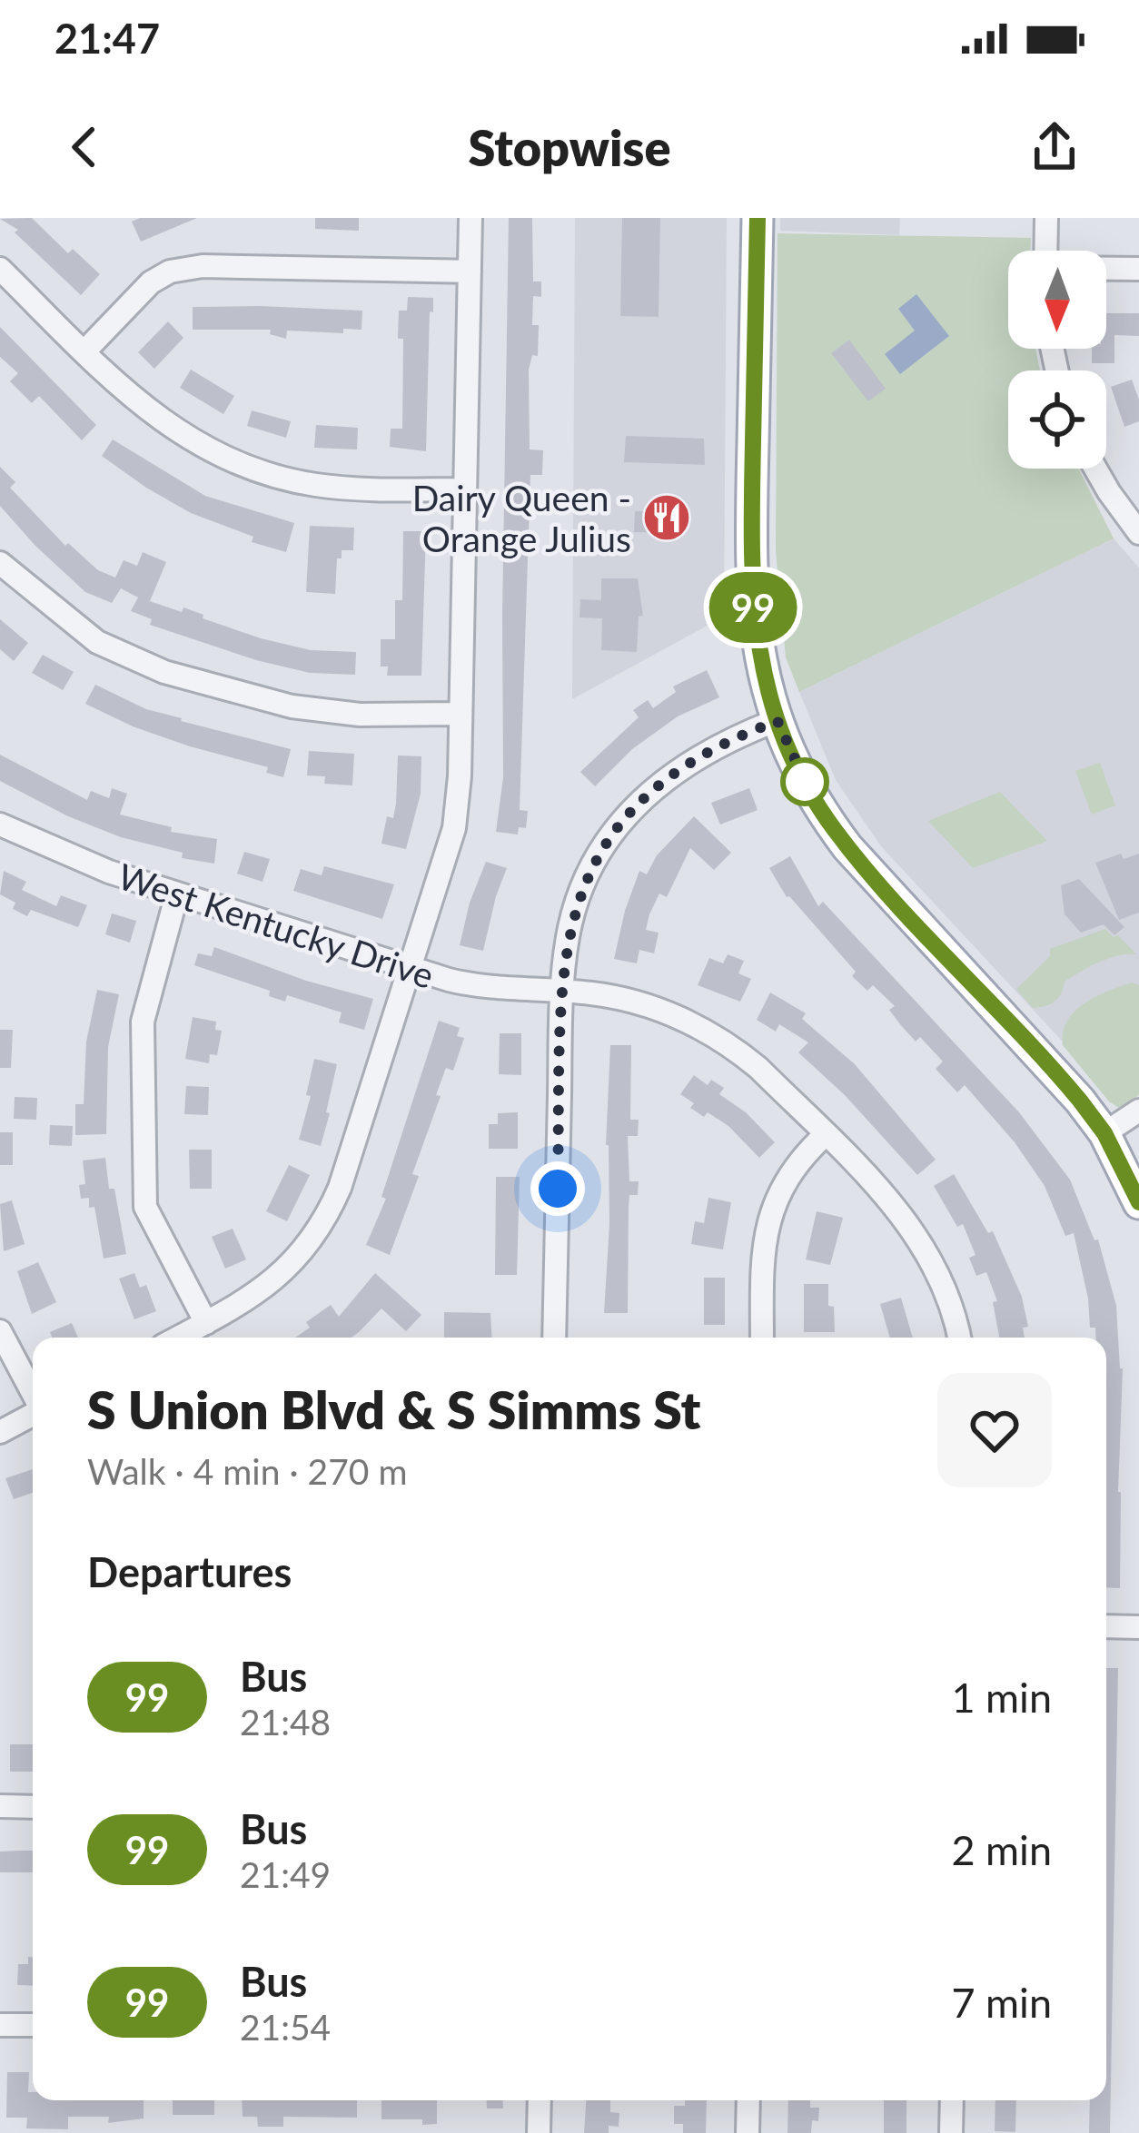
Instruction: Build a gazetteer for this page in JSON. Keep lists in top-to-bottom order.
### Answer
{
  "streets": {
    "street": ["West Kentucky Drive"]
  },
  "places": {
    "restaurant": ["Dairy Queen - Orange Julius"]
  },
  "lines": ["bus line 99"],
  "north": "bottom",
  "page": {
    "status": "21:47",
    "header": "Stopwise",
    "on_map": "99",
    "heading": [
      ["S Union Blvd & S Simms St", "Walk · 4 min · 270 m"],
      "Departures"
    ],
    "list": [
      {
        "mark": "99",
        "name": "Bus",
        "note": "21:48",
        "value": "1 min"
      },
      {
        "mark": "99",
        "name": "Bus",
        "note": "21:49",
        "value": "2 min"
      },
      {
        "mark": "99",
        "name": "Bus",
        "note": "21:54",
        "value": "7 min"
      }
    ]
  }
}
